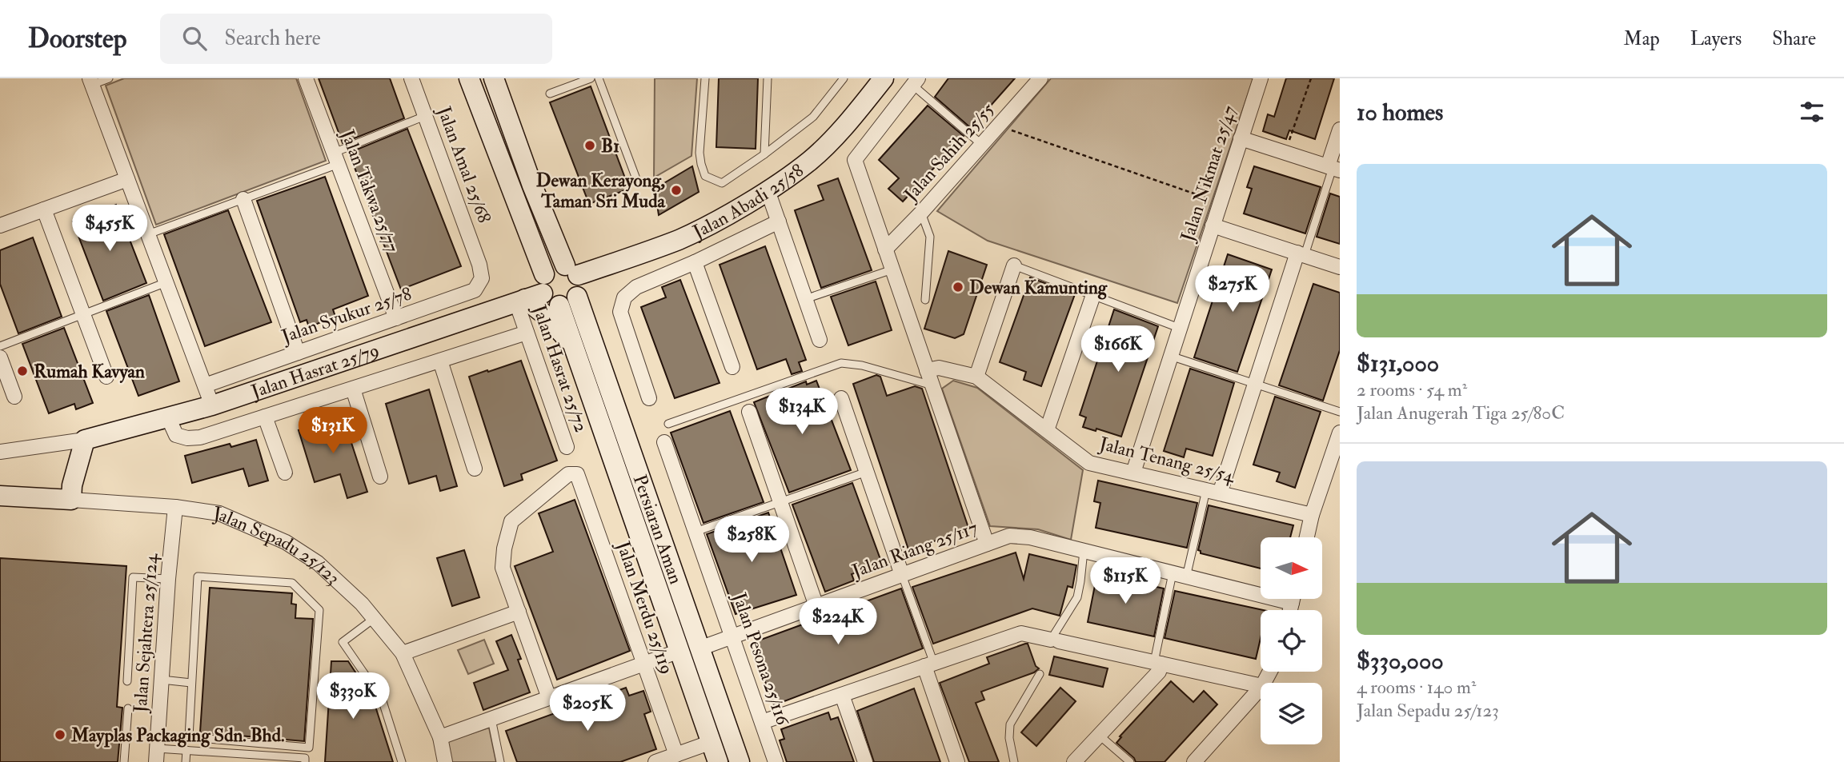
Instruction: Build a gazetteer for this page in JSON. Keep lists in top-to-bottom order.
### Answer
{
  "streets": {
    "street": [
      "Jalan Sahih 25/55",
      "Jalan Amal 25/68",
      "Jalan Nikmat 25/47",
      "Jalan Takwa 25/77",
      "Jalan Abadi 25/58",
      "Jalan Syukur 25/78",
      "Jalan Hasrat 25/72",
      "Jalan Hasrat 25/79",
      "Jalan Tenang 25/54",
      "Persiaran Aman",
      "Jalan Sepadu 25/123",
      "Jalan Riang 25/117",
      "Jalan Merdu 25/119",
      "Jalan Sejahtera 25/124",
      "Jalan Pesona 25/116"
    ]
  },
  "crossings": [
    ["Jalan Amal 25/68", "Jalan Syukur 25/78"],
    ["Jalan Nikmat 25/47", "Jalan Tenang 25/54"],
    ["Jalan Takwa 25/77", "Jalan Syukur 25/78"],
    ["Jalan Abadi 25/58", "Jalan Hasrat 25/72"],
    ["Jalan Abadi 25/58", "Jalan Hasrat 25/79"],
    ["Jalan Hasrat 25/72", "Jalan Hasrat 25/79"],
    ["Persiaran Aman", "Jalan Riang 25/117"],
    ["Jalan Sepadu 25/123", "Jalan Sejahtera 25/124"],
    ["Jalan Riang 25/117", "Jalan Pesona 25/116"]
  ],
  "places": [
    "B1",
    "Dewan Kerayong, Taman Sri Muda",
    "Dewan Kamunting",
    "Rumah Kavyan",
    "Mayplas Packaging Sdn. Bhd."
  ],
  "north": "right",
  "page": {
    "header": "Doorstep",
    "search": "Search here",
    "nav": ["Map", "Layers", "Share"],
    "heading": "10 homes",
    "list": [
      {
        "name": "$131,000",
        "note": "2 rooms · 54 m² · Jalan Anugerah Tiga 25/80C"
      },
      {
        "name": "$330,000",
        "note": "4 rooms · 140 m² · Jalan Sepadu 25/123"
      }
    ],
    "price": [
      "$455K",
      "$275K",
      "$166K",
      "$134K",
      "$131K",
      "$258K",
      "$115K",
      "$224K",
      "$330K",
      "$205K"
    ]
  }
}
